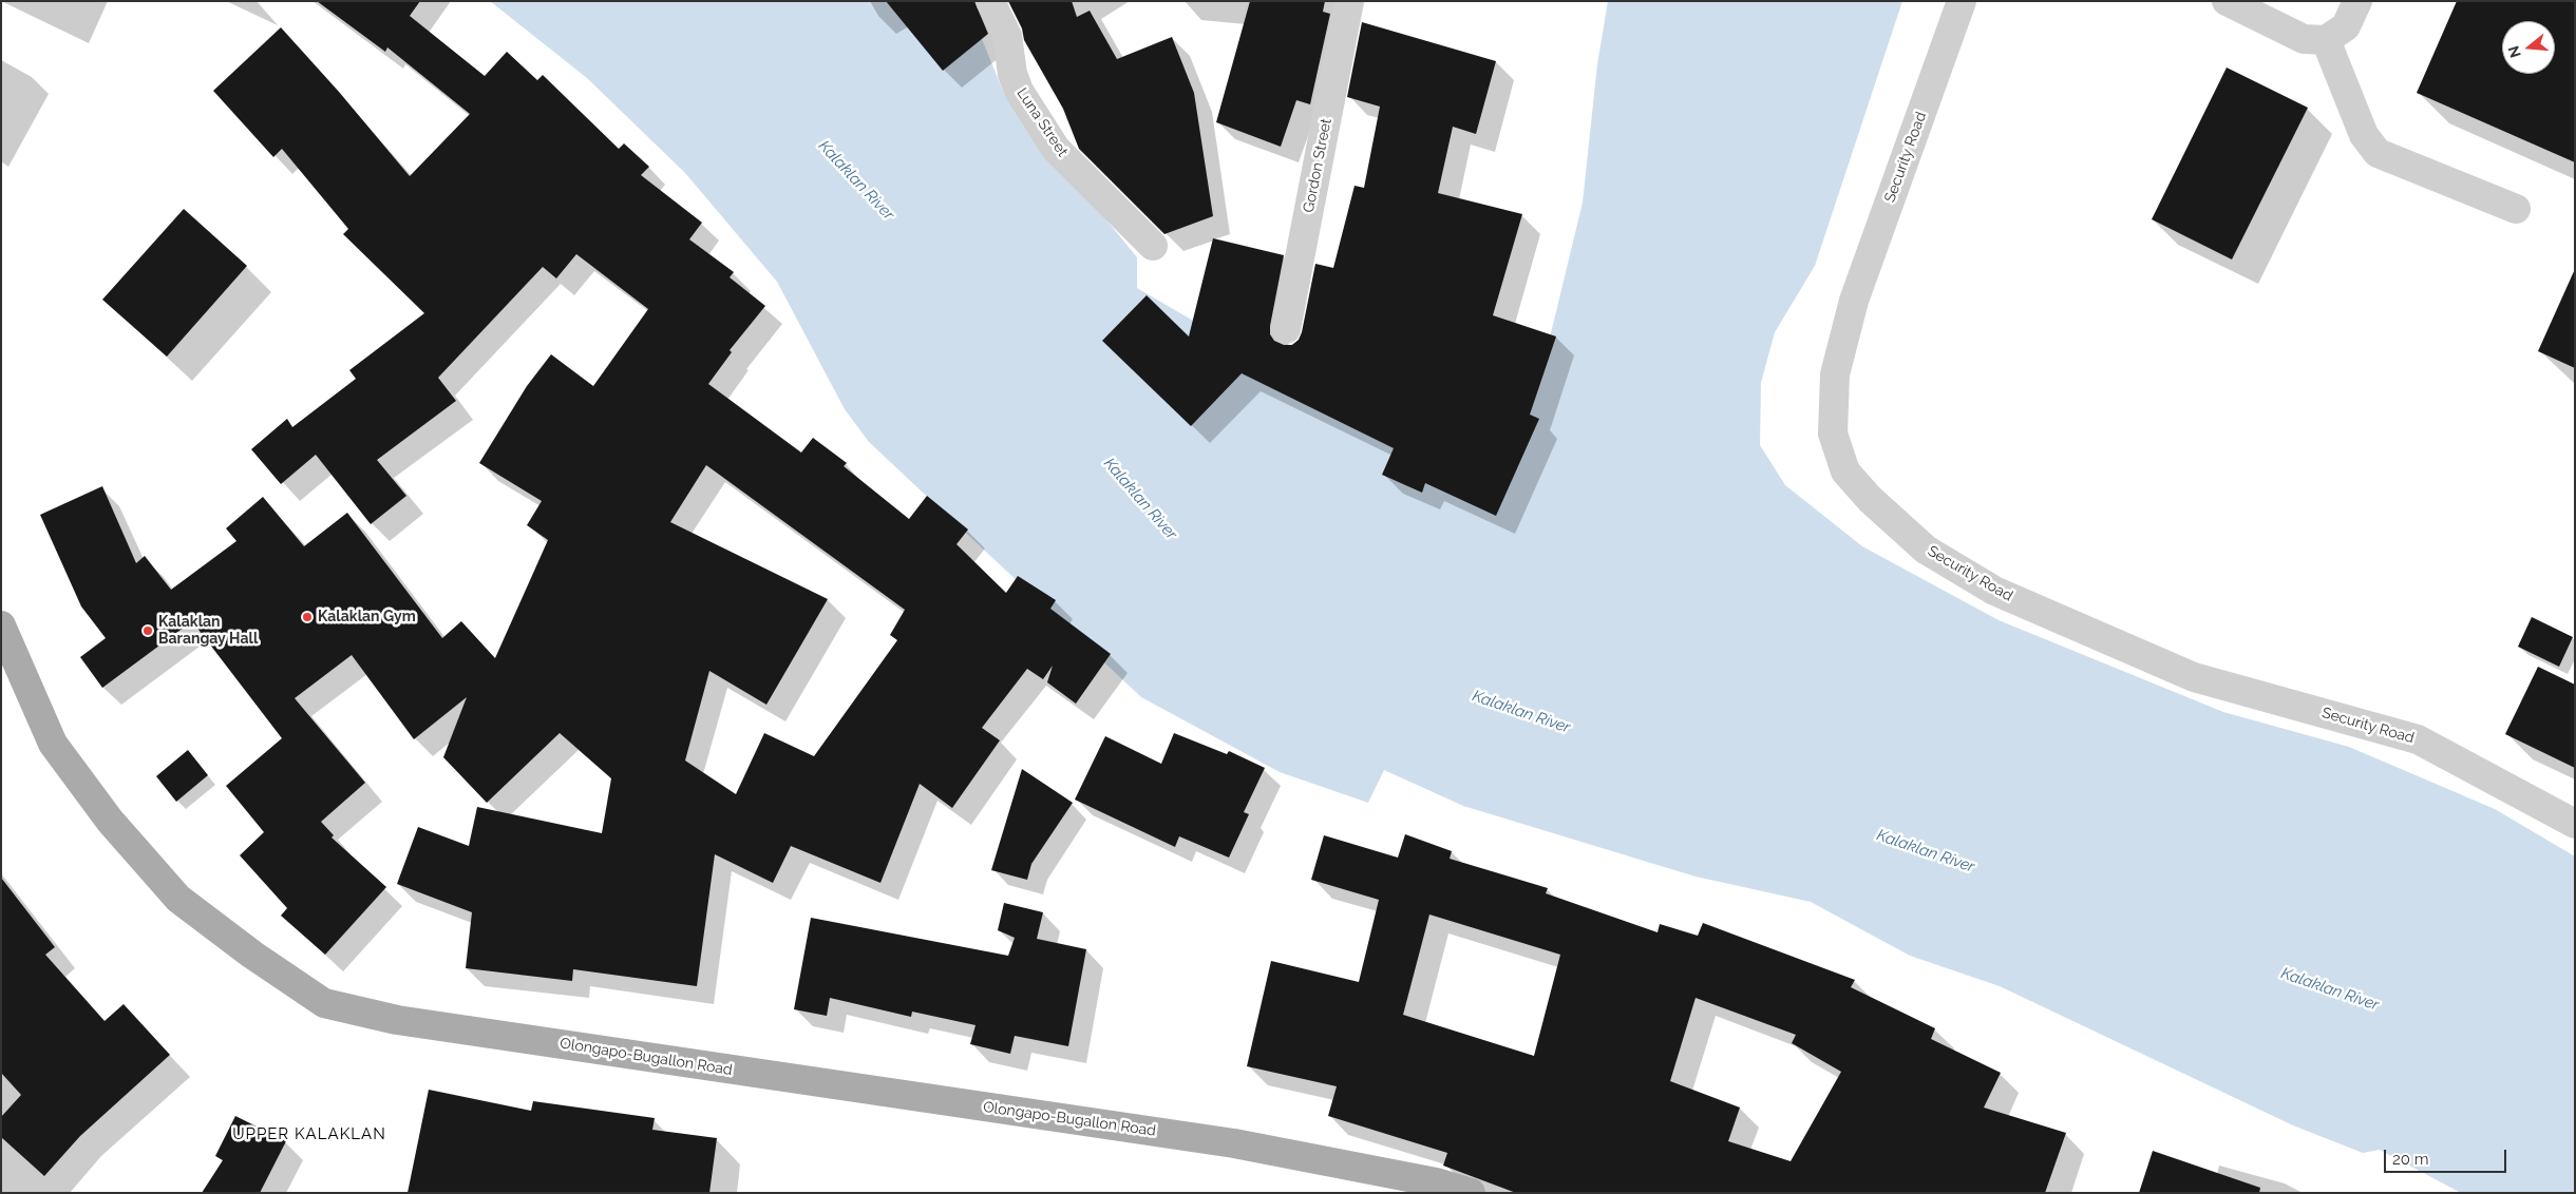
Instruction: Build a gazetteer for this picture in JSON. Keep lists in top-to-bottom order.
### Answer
{
  "streets": {
    "main road": ["Olongapo-Bugallon Road"],
    "street": ["Luna Street", "Security Road", "Gordon Street"]
  },
  "districts": ["UPPER KALAKLAN"],
  "water": ["Kalaklan River"],
  "places": ["Kalaklan Gym", "Kalaklan Barangay Hall"],
  "scale_bar": "20 m",
  "north": "left"
}
